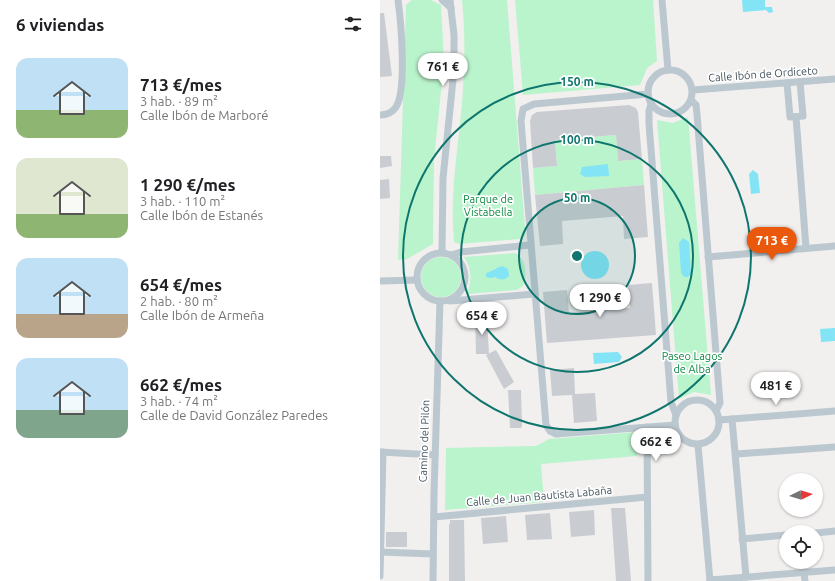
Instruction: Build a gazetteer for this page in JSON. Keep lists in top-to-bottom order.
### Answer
{
  "streets": {
    "street": ["Calle Ibón de Ordiceto", "Camino del Pilón", "Calle de Juan Bautista Labaña"]
  },
  "crossings": [
    ["Camino del Pilón", "Calle de Juan Bautista Labaña"]
  ],
  "parks": ["Parque de Vistabella", "Paseo Lagos de Alba"],
  "north": "right",
  "page": {
    "heading": "6 viviendas",
    "list": [
      {
        "name": "713 €/mes",
        "note": "3 hab. · 89 m² · Calle Ibón de Marboré"
      },
      {
        "name": "1 290 €/mes",
        "note": "3 hab. · 110 m² · Calle Ibón de Estanés"
      },
      {
        "name": "654 €/mes",
        "note": "2 hab. · 80 m² · Calle Ibón de Armeña"
      },
      {
        "name": "662 €/mes",
        "note": "3 hab. · 74 m² · Calle de David González Paredes"
      }
    ],
    "price": [
      "761 €",
      "713 €",
      "1 290 €",
      "654 €",
      "481 €",
      "662 €"
    ]
  },
  "rings": ["150 m", "100 m", "50 m"]
}
